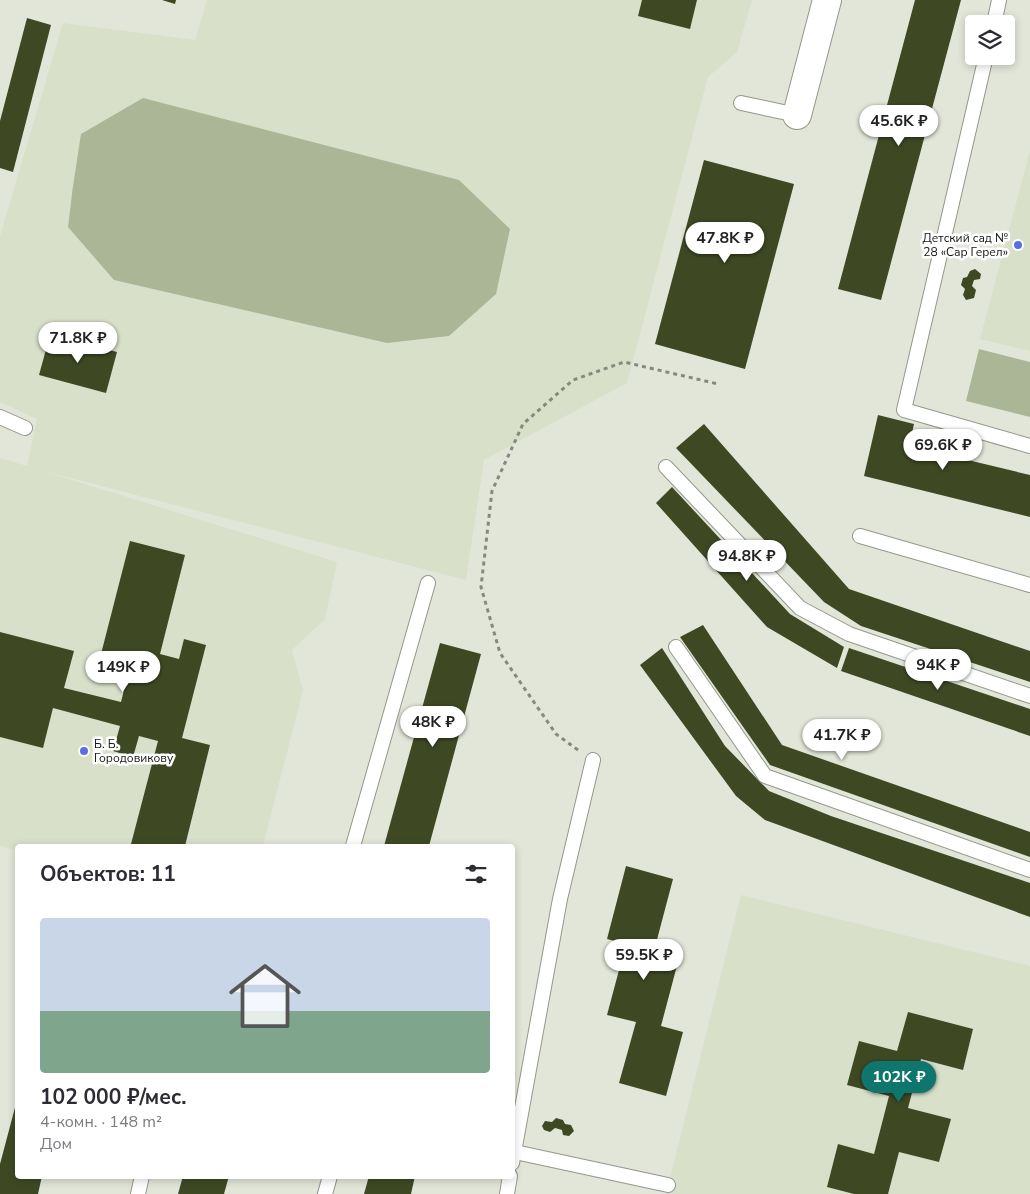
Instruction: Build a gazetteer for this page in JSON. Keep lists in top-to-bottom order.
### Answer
{
  "places": ["Детский сад № 28 «Сар Герел»", "Б. Б. Городовикову"],
  "page": {
    "price": [
      "45.6K ₽",
      "47.8K ₽",
      "71.8K ₽",
      "69.6K ₽",
      "94.8K ₽",
      "94K ₽",
      "149K ₽",
      "48K ₽",
      "41.7K ₽",
      "59.5K ₽",
      "102K ₽"
    ],
    "heading": "Объектов: 11",
    "list": [
      {
        "name": "102 000 ₽/мес.",
        "note": "4-комн. · 148 m² · Дом"
      }
    ]
  }
}
